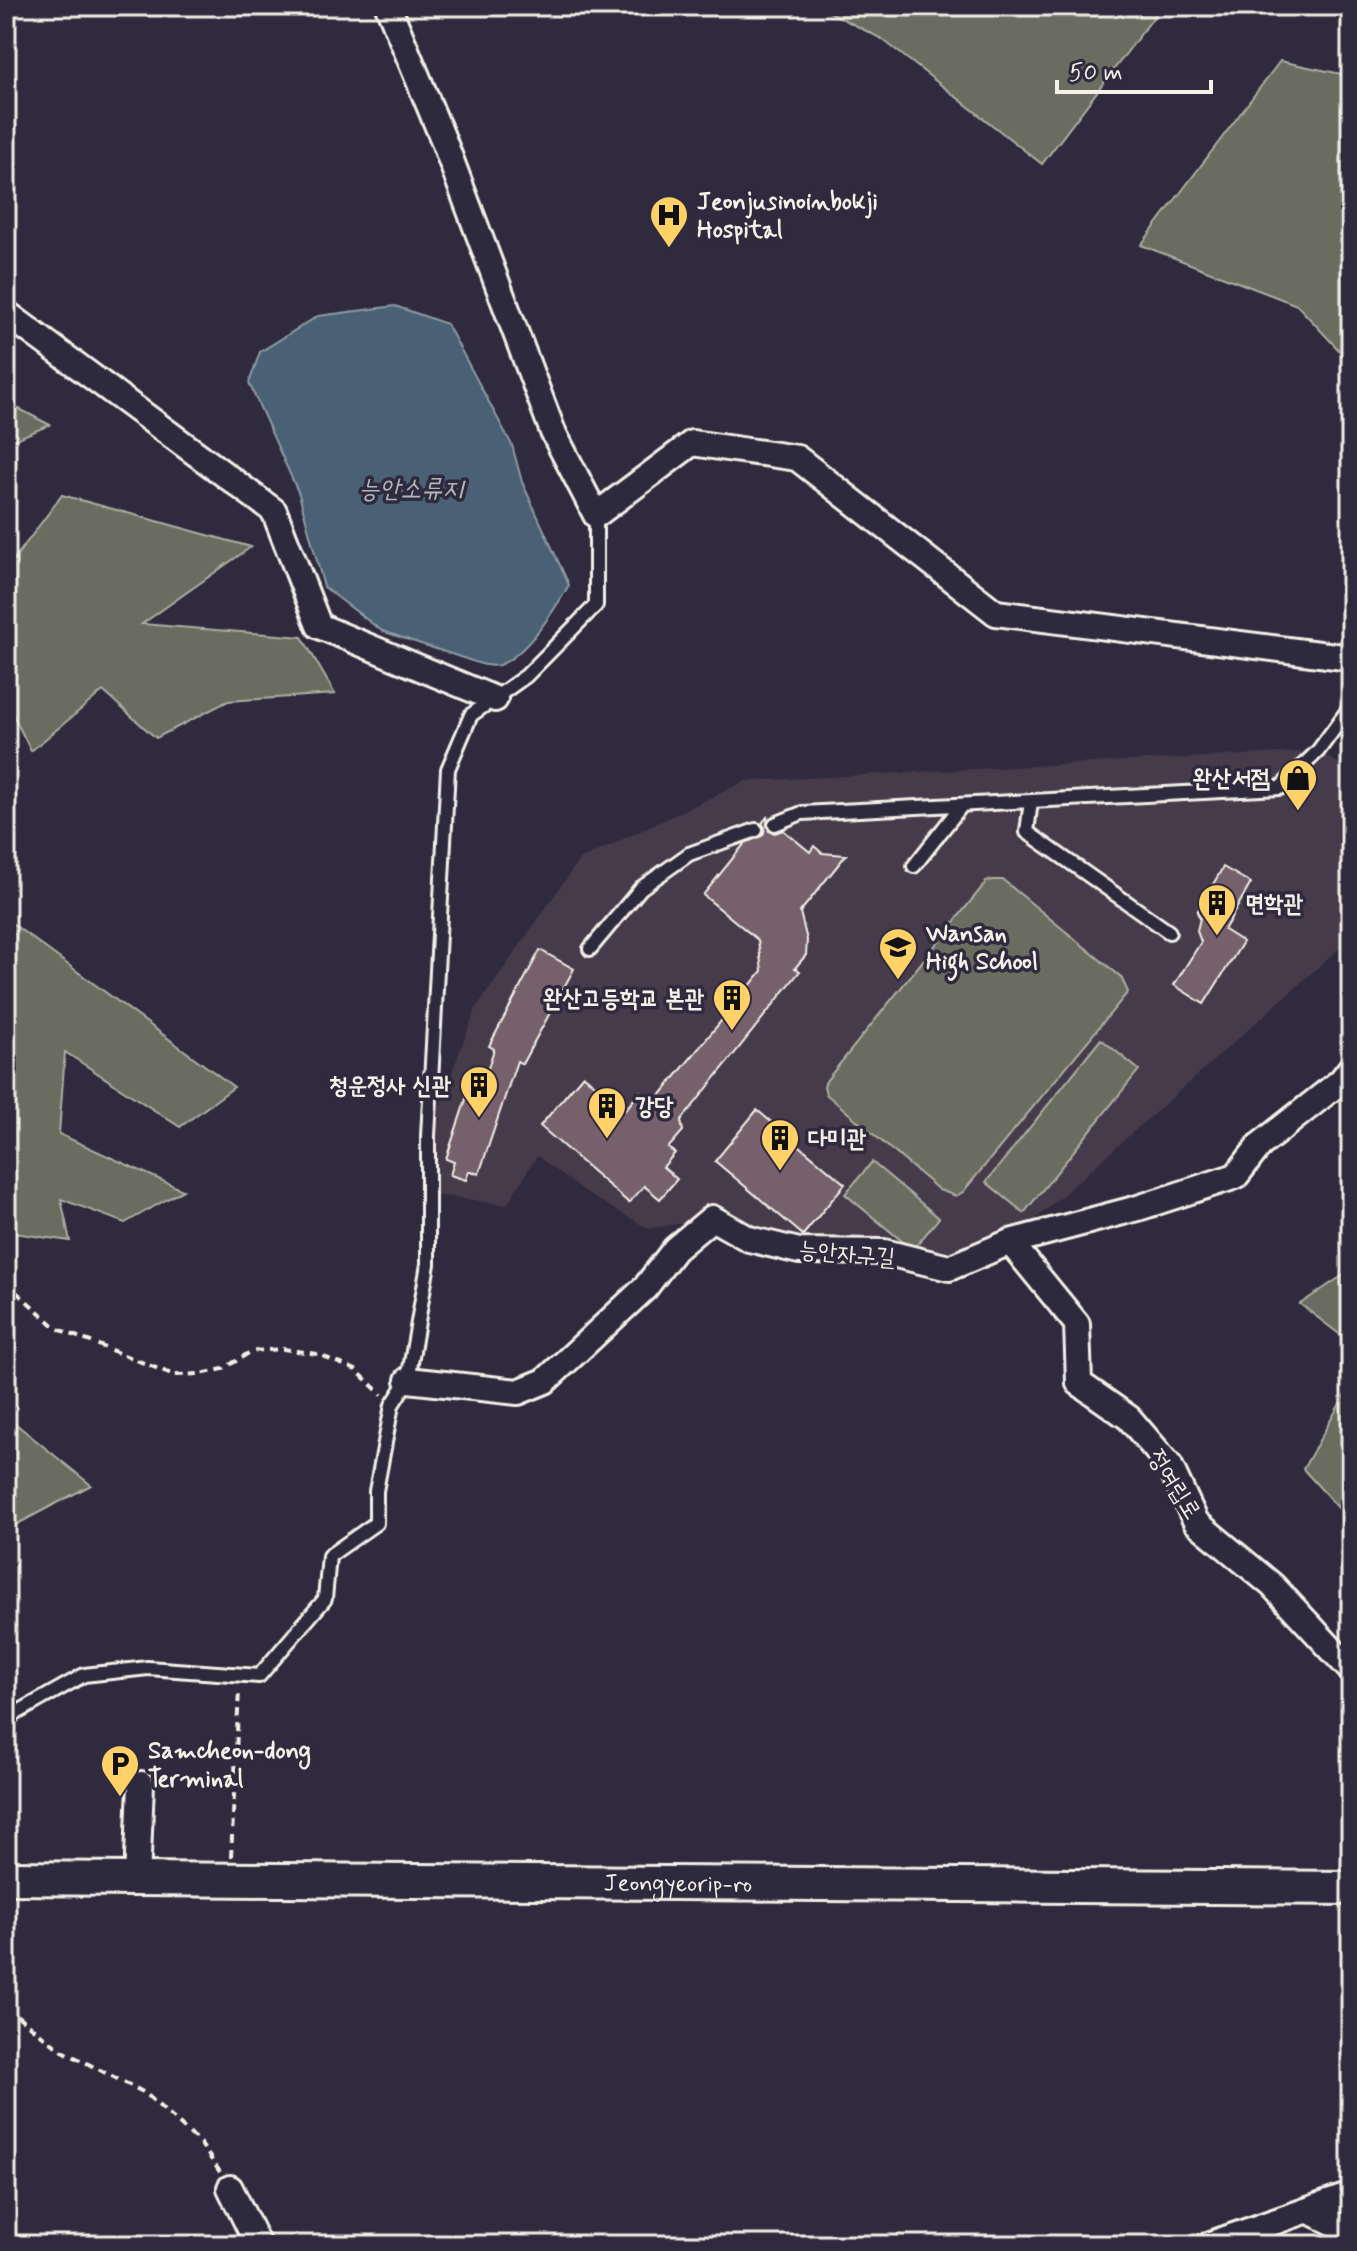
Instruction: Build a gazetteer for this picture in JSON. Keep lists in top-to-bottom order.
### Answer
{
  "streets": {
    "street": ["능안자구길", "정여립로", "Jeongyeorip-ro"]
  },
  "crossings": [
    ["능안자구길", "정여립로"]
  ],
  "water": ["능안소류지"],
  "places": {
    "hospital": ["Jeonjusinoinbokji Hospital"],
    "shop": ["완산서점"],
    "building": [
      "면학관",
      "완산고등학교 본관",
      "청운정사 신관",
      "강당",
      "다미관"
    ],
    "school or university": ["Wansan High School"],
    "parking": ["Samcheon-dong Terminal"]
  },
  "scale_bar": "50 m"
}
